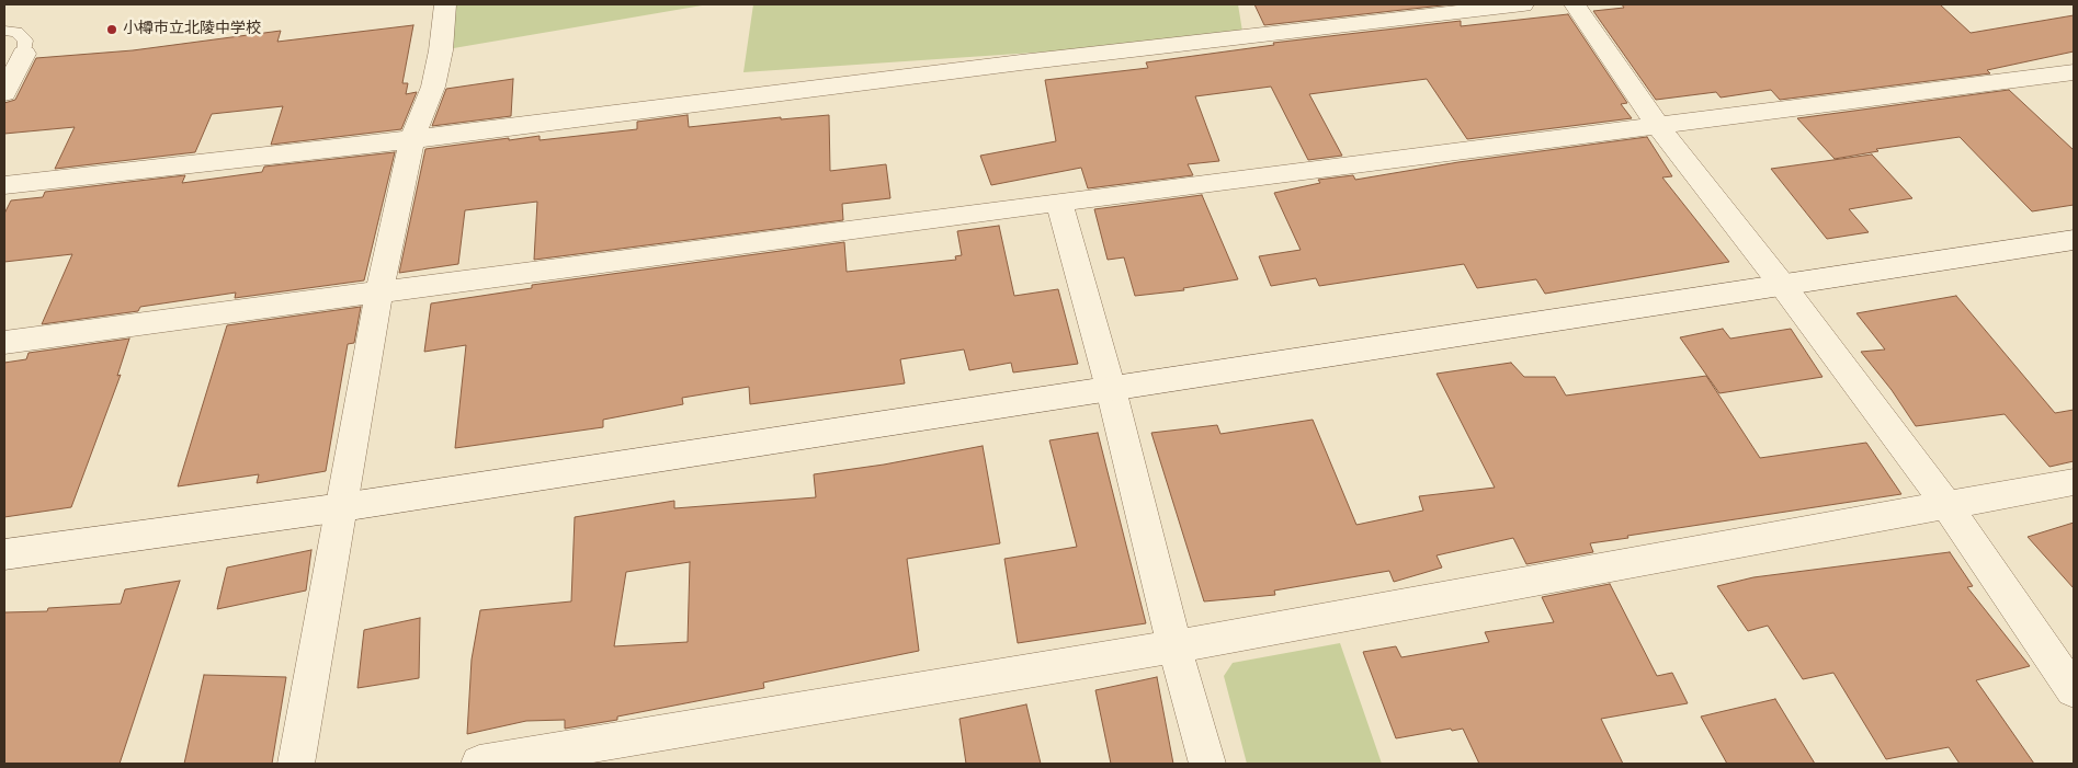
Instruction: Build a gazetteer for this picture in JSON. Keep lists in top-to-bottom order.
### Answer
{
  "places": ["小樽市立北陵中学校"]
}
